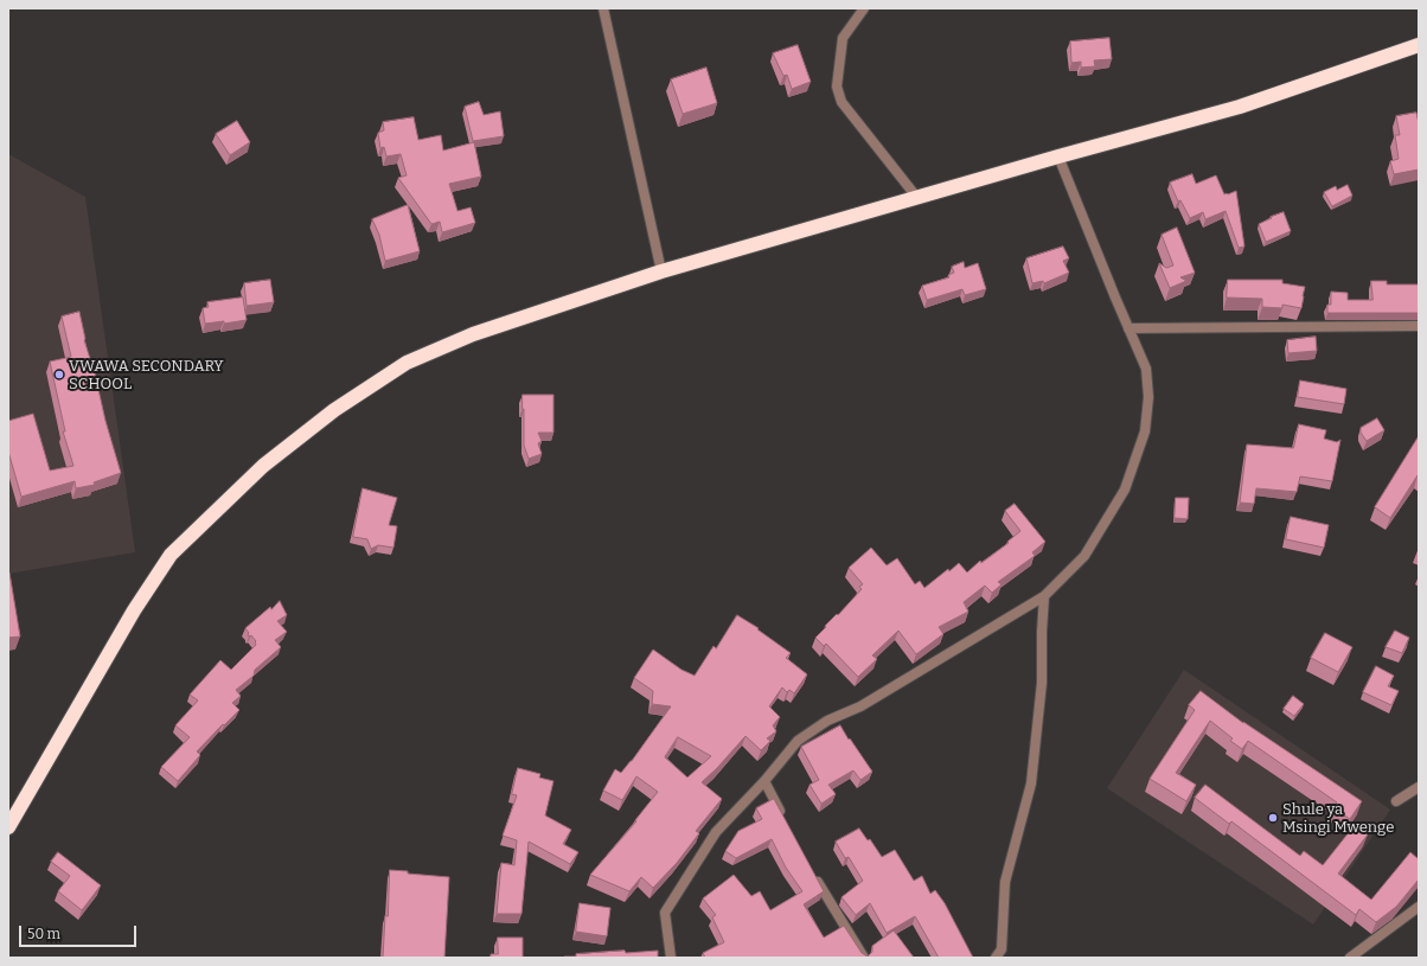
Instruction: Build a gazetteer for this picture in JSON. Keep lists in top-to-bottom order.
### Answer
{
  "places": ["VWAWA SECONDARY SCHOOL", "Shule ya Msingi Mwenge"],
  "scale_bar": "50 m"
}
